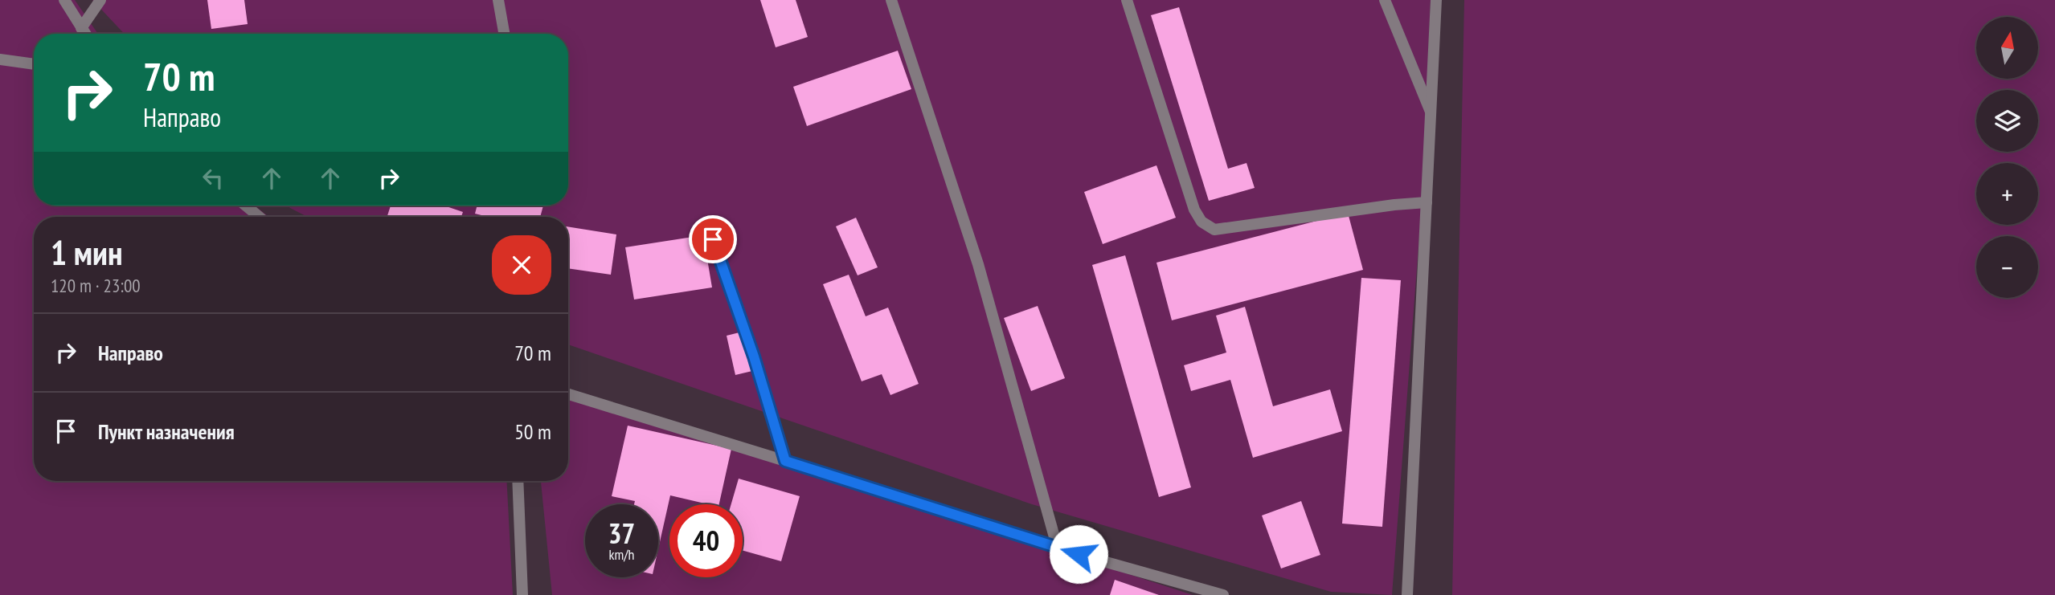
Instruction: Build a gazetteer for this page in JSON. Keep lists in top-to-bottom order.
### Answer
{
  "north": "top",
  "page": {
    "map_buttons": ["+", "−"],
    "turn": ["70 m", "Направо"],
    "heading": ["1 мин", "120 m · 23:00"],
    "list": [
      {
        "name": "Направо",
        "value": "70 m"
      },
      {
        "name": "Пункт назначения",
        "value": "50 m"
      }
    ],
    "speed": "37 km/h",
    "limit": "40"
  }
}
